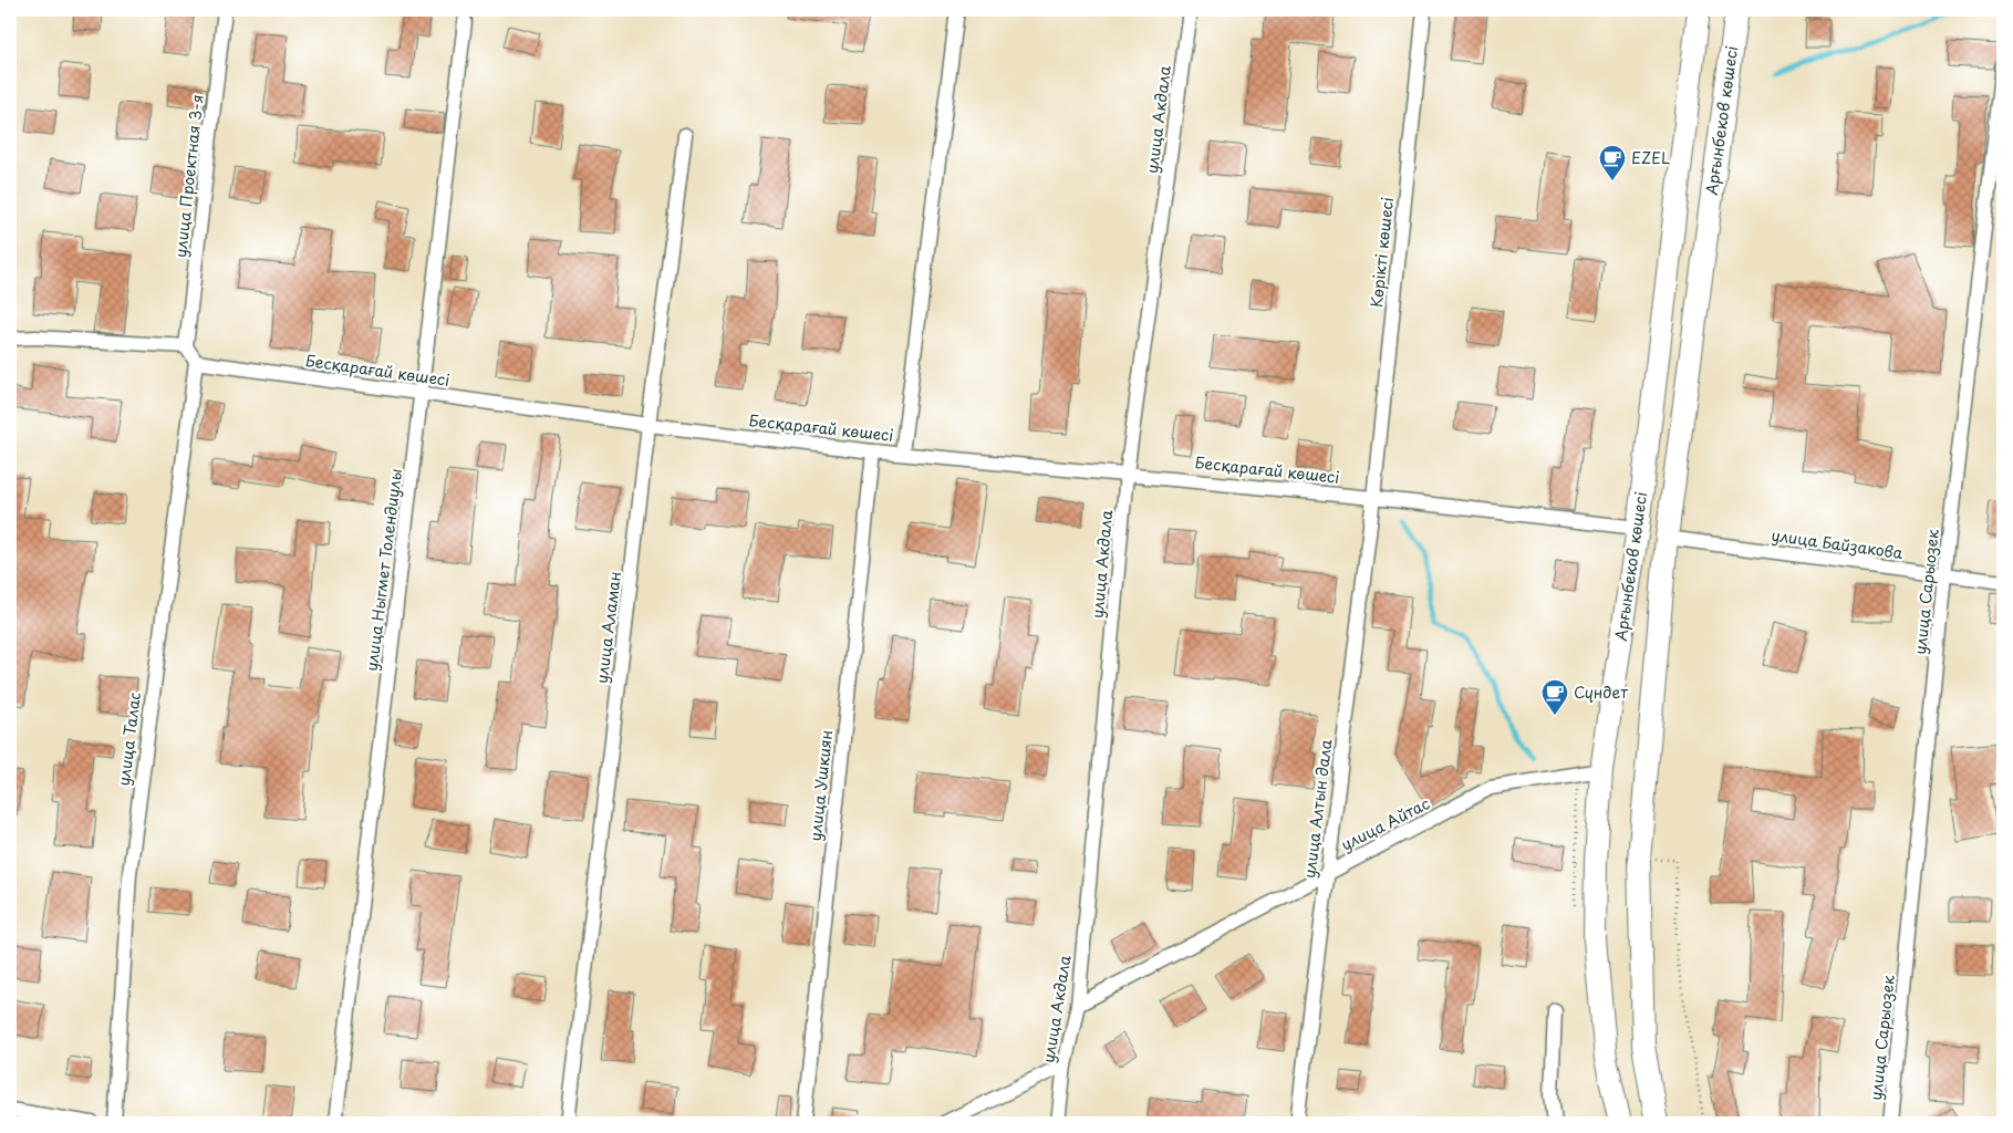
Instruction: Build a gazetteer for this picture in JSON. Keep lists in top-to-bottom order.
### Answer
{
  "streets": {
    "main road": ["Арғынбеков көшесі"],
    "street": [
      "улица Акдала",
      "улица Проектная 3-я",
      "Көрікті көшесі",
      "Бесқарағай көшесі",
      "улица Байзакова",
      "улица Ныгмет Толендиулы",
      "улица Сарыозек",
      "улица Аламан",
      "улица Талас",
      "улица Ушкиян",
      "улица Алтын дала",
      "улица Айтас"
    ]
  },
  "crossings": [
    ["улица Акдала", "Бесқарағай көшесі"],
    ["улица Акдала", "улица Айтас"],
    ["Арғынбеков көшесі", "Бесқарағай көшесі"],
    ["Арғынбеков көшесі", "улица Байзакова"],
    ["Арғынбеков көшесі", "улица Айтас"],
    ["Көрікті көшесі", "Бесқарағай көшесі"],
    ["Көрікті көшесі", "улица Алтын дала"],
    ["Бесқарағай көшесі", "улица Ныгмет Толендиулы"],
    ["Бесқарағай көшесі", "улица Аламан"],
    ["Бесқарағай көшесі", "улица Талас"],
    ["Бесқарағай көшесі", "улица Ушкиян"],
    ["Бесқарағай көшесі", "улица Алтын дала"],
    ["улица Байзакова", "улица Сарыозек"],
    ["улица Алтын дала", "улица Айтас"]
  ],
  "places": {
    "cafe": ["EZEL", "Сүндет"]
  }
}
